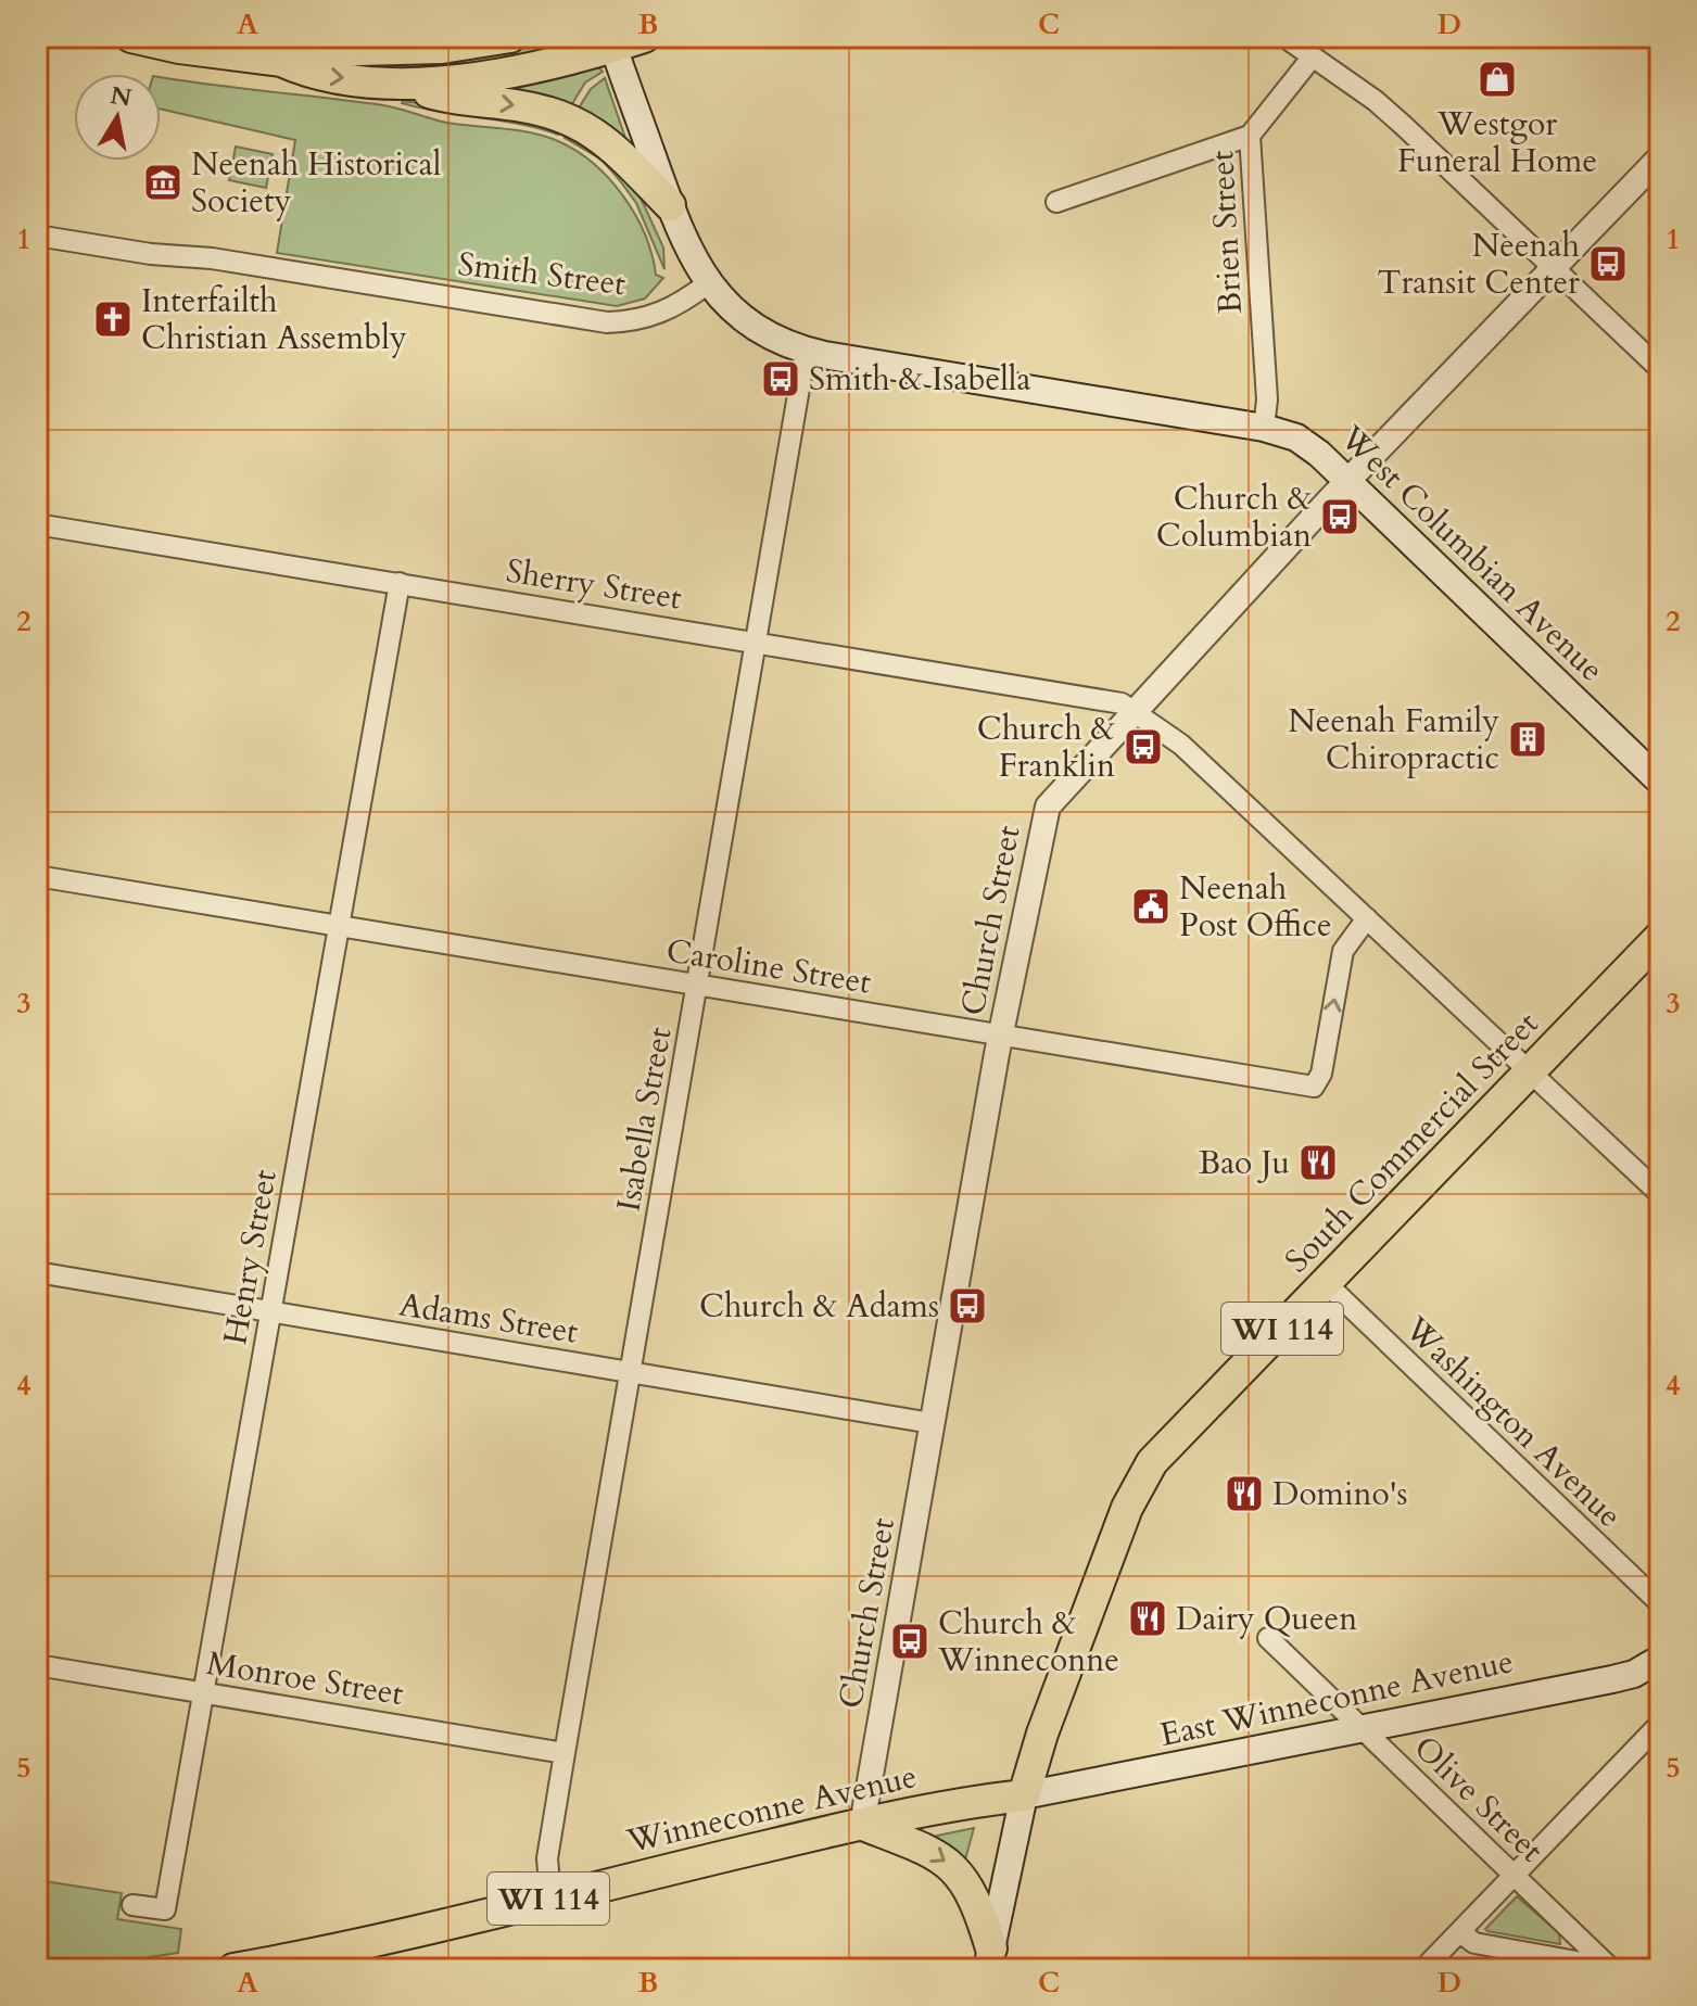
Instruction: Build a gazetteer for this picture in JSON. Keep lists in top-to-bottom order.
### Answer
{
  "streets": {
    "main road": [
      "West Columbian Avenue",
      "South Commercial Street",
      "WI 114",
      "East Winneconne Avenue",
      "Winneconne Avenue"
    ],
    "street": [
      "Brien Street",
      "Smith Street",
      "Sherry Street",
      "Church Street",
      "Caroline Street",
      "Isabella Street",
      "Henry Street",
      "Adams Street",
      "Washington Avenue",
      "Monroe Street",
      "Olive Street"
    ]
  },
  "crossings": [
    ["Brien Street", "West Columbian Avenue"],
    ["West Columbian Avenue", "Church Street"],
    ["Sherry Street", "Church Street"],
    ["Sherry Street", "Caroline Street"],
    ["Sherry Street", "Isabella Street"],
    ["Sherry Street", "South Commercial Street"],
    ["Sherry Street", "Henry Street"],
    ["Church Street", "Caroline Street"],
    ["Church Street", "Adams Street"],
    ["Church Street", "Winneconne Avenue"],
    ["Caroline Street", "Isabella Street"],
    ["Caroline Street", "Henry Street"],
    ["Isabella Street", "Adams Street"],
    ["Isabella Street", "Monroe Street"],
    ["Isabella Street", "Winneconne Avenue"],
    ["South Commercial Street", "Washington Avenue"],
    ["South Commercial Street", "East Winneconne Avenue"],
    ["South Commercial Street", "Winneconne Avenue"],
    ["Henry Street", "Adams Street"],
    ["Henry Street", "Monroe Street"],
    ["East Winneconne Avenue", "Olive Street"],
    ["East Winneconne Avenue", "Winneconne Avenue"]
  ],
  "places": {
    "shop": ["Westgor Funeral Home"],
    "museum": ["Neenah Historical Society"],
    "bus stop": [
      "Neenah Transit Center",
      "Smith & Isabella",
      "Church & Columbian",
      "Church & Franklin",
      "Church & Adams",
      "Church & Winneconne"
    ],
    "church": ["Interfailth Christian Assembly"],
    "building": ["Neenah Family Chiropractic"],
    "public building": ["Neenah Post Office"],
    "restaurant": ["Bao Ju", "Domino's", "Dairy Queen"]
  },
  "north": "top",
  "grid": {
    "columns": [
      "A",
      "B",
      "C",
      "D"
    ],
    "rows": [
      "1",
      "2",
      "3",
      "4",
      "5"
    ]
  }
}
